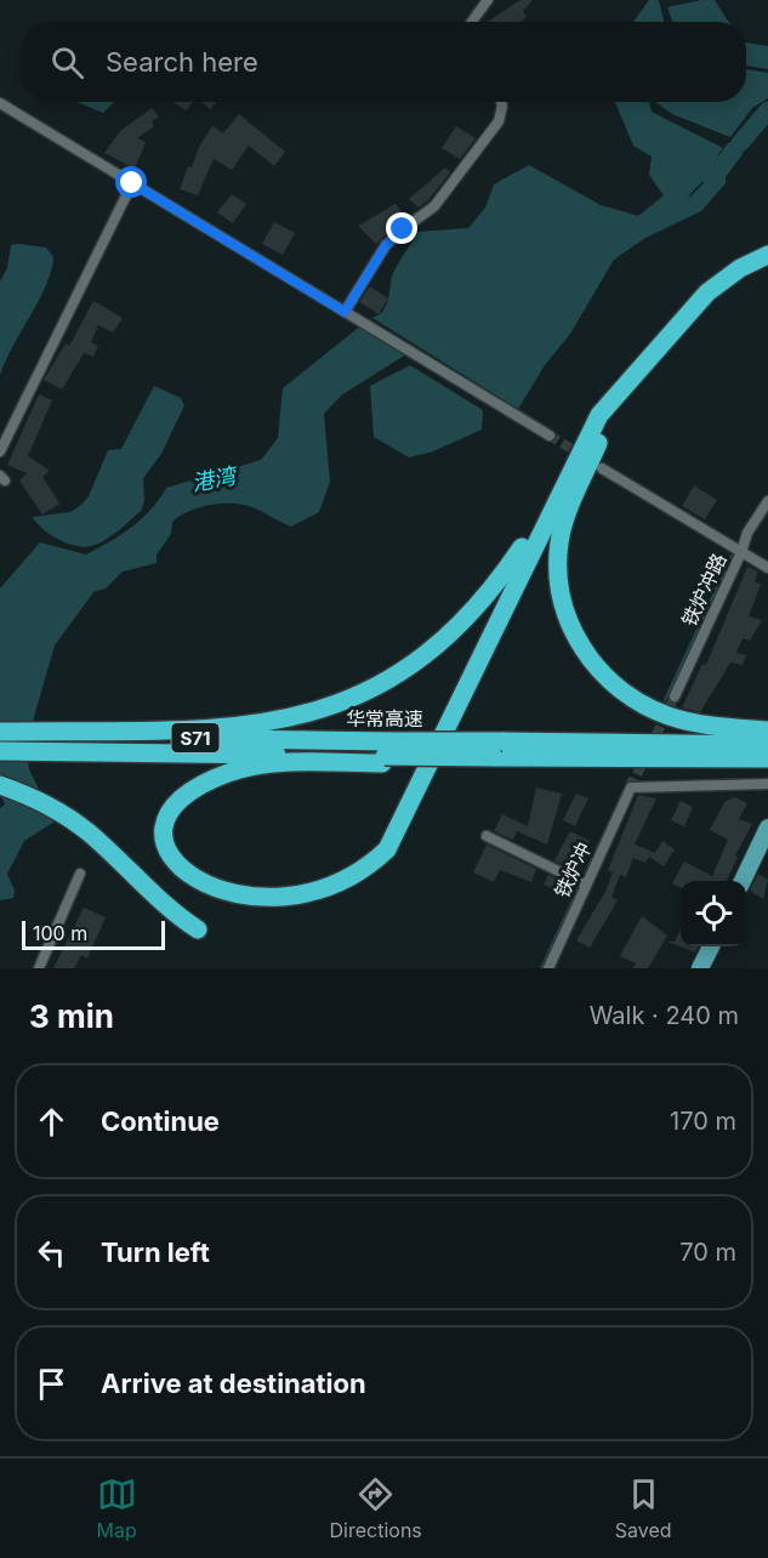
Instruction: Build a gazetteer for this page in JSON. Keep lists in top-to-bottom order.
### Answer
{
  "streets": {
    "highway": ["华常高速", "S71"],
    "street": ["铁炉冲路", "铁炉冲"]
  },
  "water": ["港湾"],
  "scale_bar": "100 m",
  "page": {
    "search": "Search here",
    "scale": "100 m",
    "heading": ["3 min", "Walk · 240 m"],
    "list": [
      ["Continue", "170 m"],
      ["Turn left", "70 m"],
      "Arrive at destination"
    ],
    "nav": ["Map", "Directions", "Saved"]
  }
}
